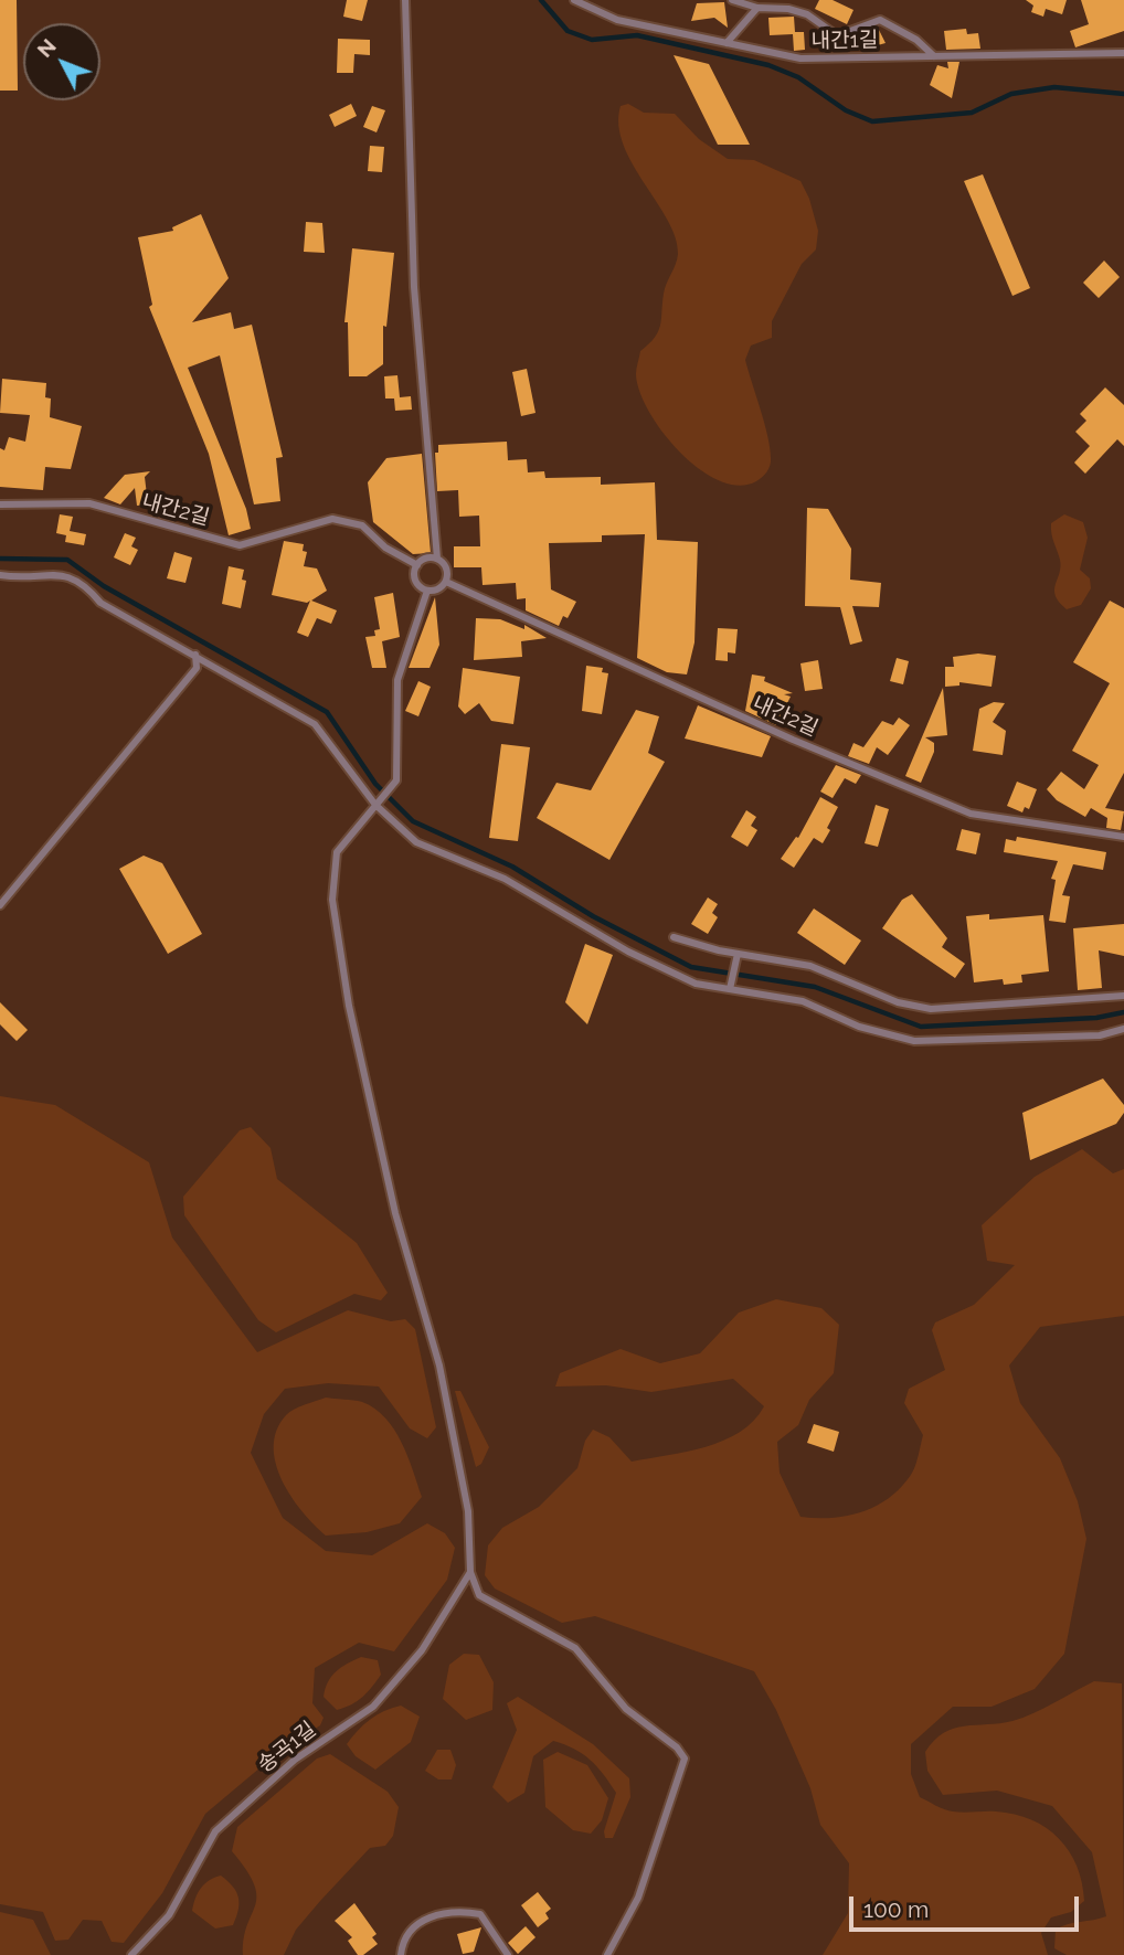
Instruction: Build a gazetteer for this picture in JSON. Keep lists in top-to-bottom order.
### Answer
{
  "streets": {
    "lane": ["내간1길", "내간2길", "송곡1길"]
  },
  "scale_bar": "100 m",
  "north": "top left"
}
